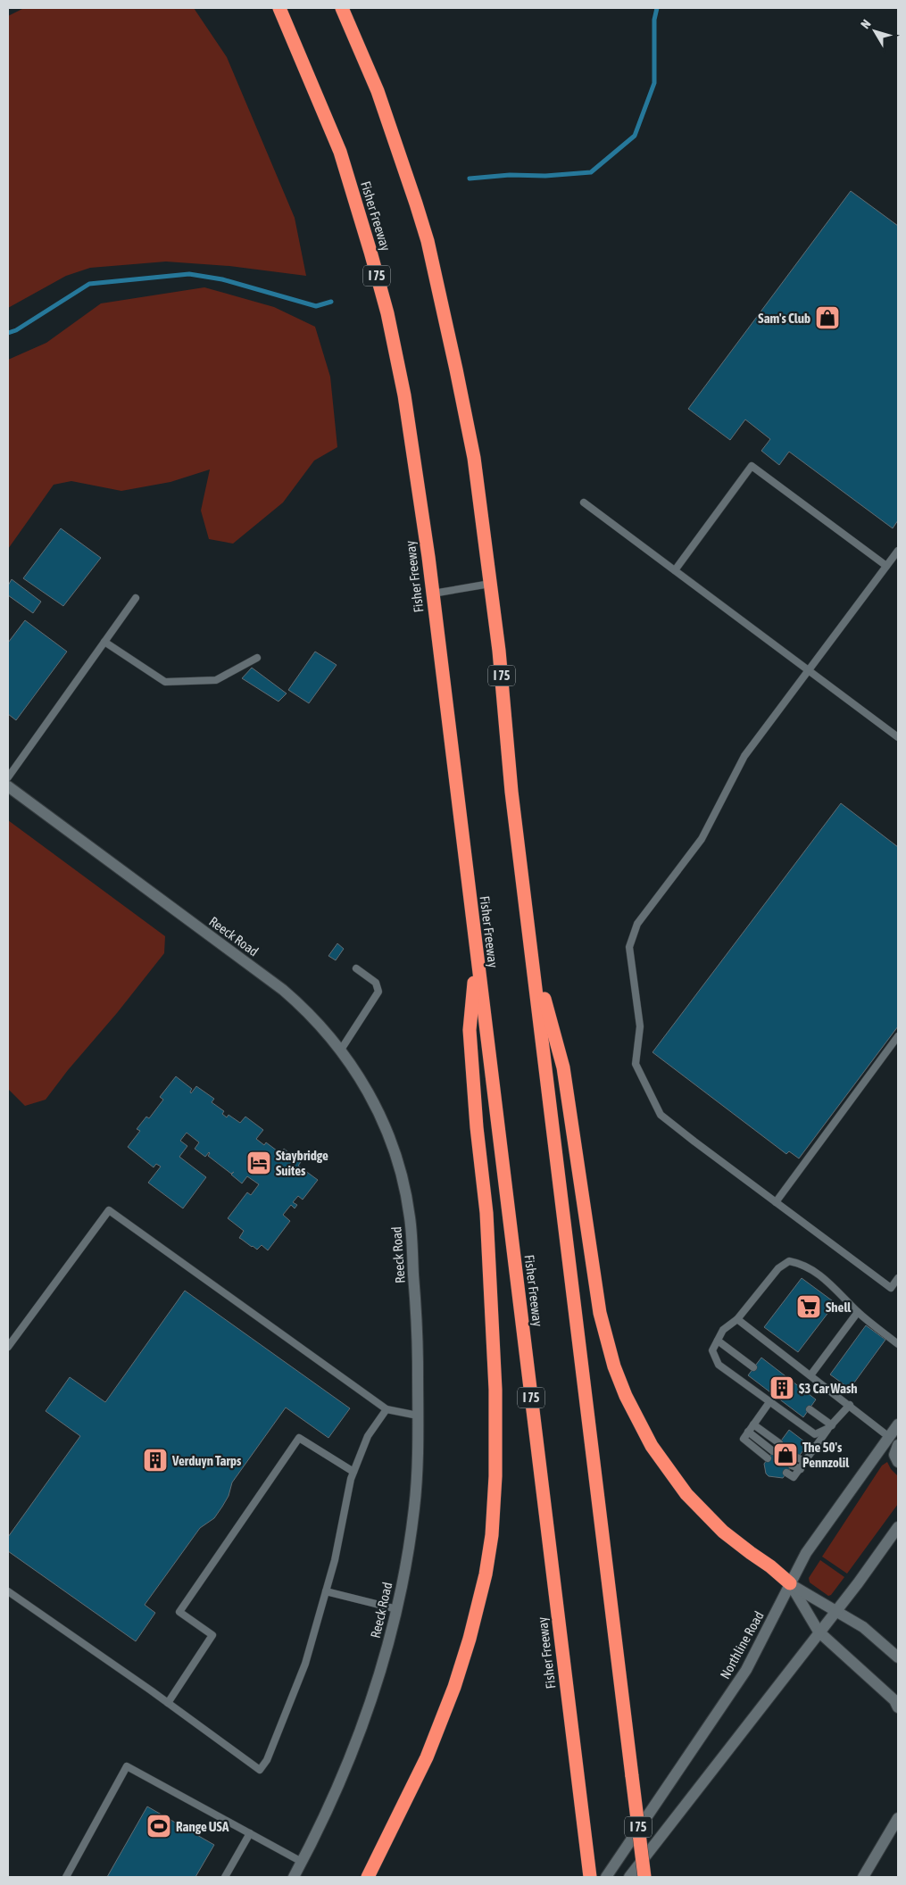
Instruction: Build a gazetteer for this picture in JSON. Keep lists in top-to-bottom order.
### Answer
{
  "streets": {
    "highway": ["Fisher Freeway", "I 75"],
    "main road": ["Reeck Road", "Northline Road"]
  },
  "places": {
    "shop": ["Sam's Club", "The 50's Pennzolil"],
    "hotel": ["Staybridge Suites"],
    "supermarket": ["Shell"],
    "building": ["$3 Car Wash", "Verduyn Tarps"],
    "sports": ["Range USA"]
  },
  "north": "top left"
}
